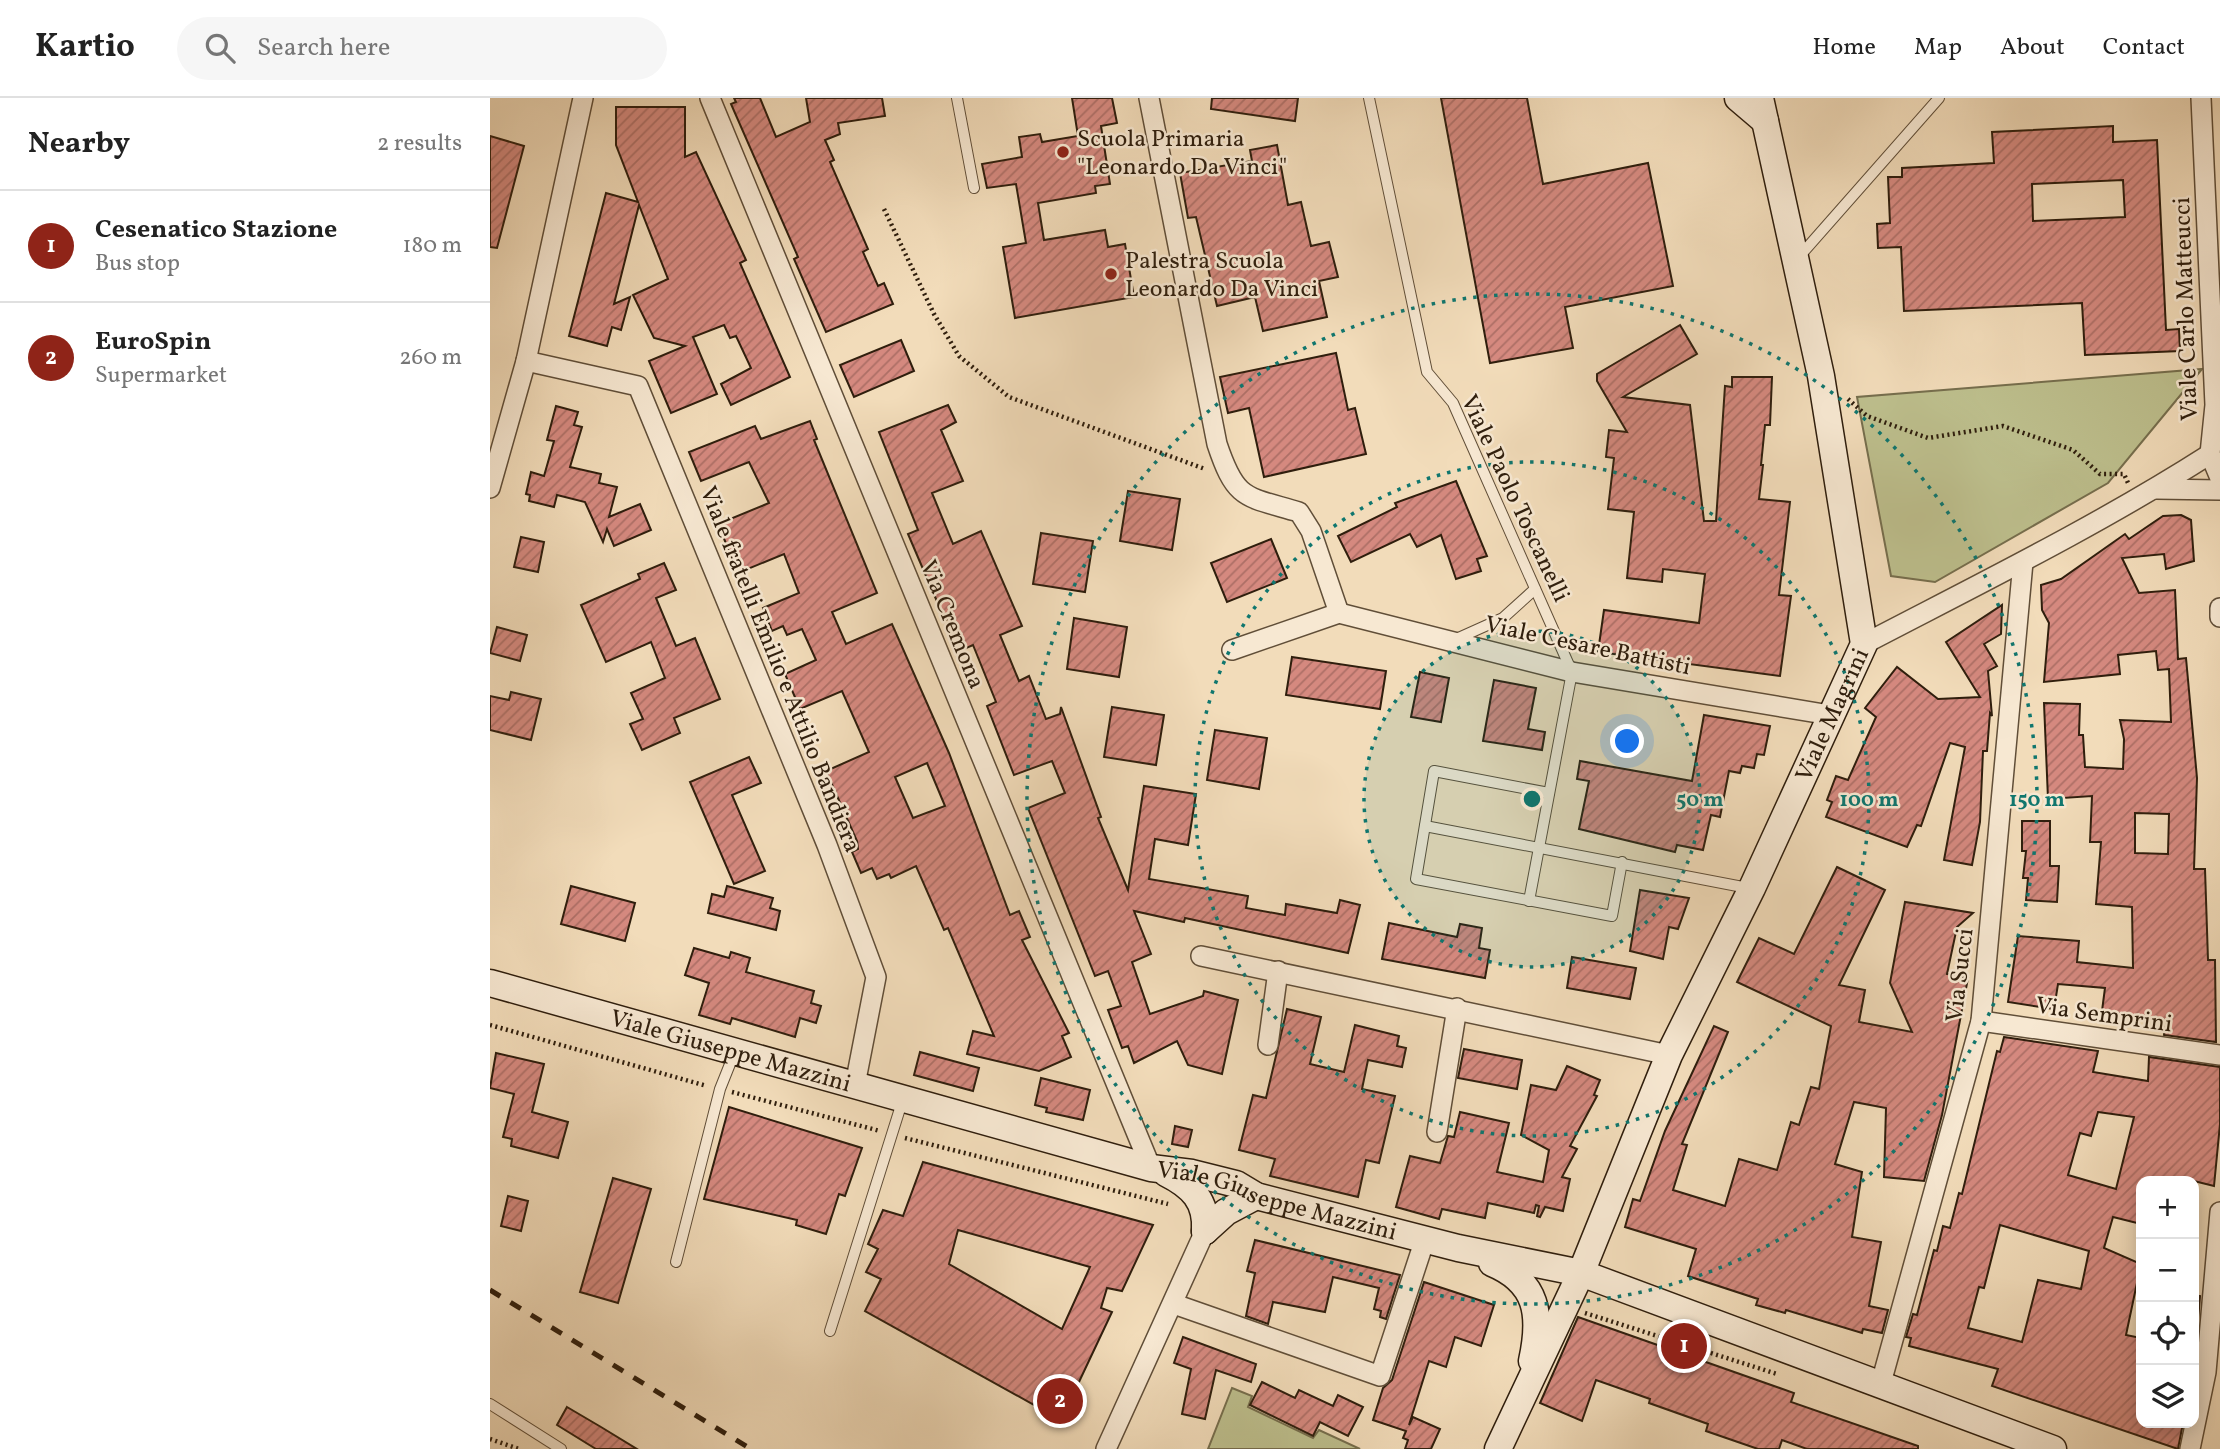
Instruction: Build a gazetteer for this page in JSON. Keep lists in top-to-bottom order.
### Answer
{
  "streets": {
    "street": [
      "Viale Carlo Matteucci",
      "Via Cremona",
      "Viale Cesare Battisti",
      "Viale fratelli Emilio e Attilio Bandiera",
      "Viale Magrini",
      "Via Succi",
      "Via Semprini",
      "Viale Giuseppe Mazzini"
    ],
    "lane": ["Viale Paolo Toscanelli"]
  },
  "crossings": [
    ["Viale Carlo Matteucci", "Viale Magrini"],
    ["Viale Carlo Matteucci", "Via Succi"],
    ["Viale Paolo Toscanelli", "Viale Cesare Battisti"],
    ["Via Cremona", "Viale Giuseppe Mazzini"],
    ["Viale Cesare Battisti", "Viale Magrini"],
    ["Viale fratelli Emilio e Attilio Bandiera", "Viale Giuseppe Mazzini"],
    ["Viale Magrini", "Viale Giuseppe Mazzini"],
    ["Via Succi", "Via Semprini"],
    ["Via Succi", "Viale Giuseppe Mazzini"]
  ],
  "places": ["Scuola Primaria \"Leonardo Da Vinci\"", "Palestra Scuola Leonardo Da Vinci"],
  "page": {
    "header": "Kartio",
    "search": "Search here",
    "nav": [
      "Home",
      "Map",
      "About",
      "Contact"
    ],
    "heading": ["Nearby", "2 results"],
    "list": [
      {
        "mark": "1",
        "name": "Cesenatico Stazione",
        "note": "Bus stop",
        "value": "180 m"
      },
      {
        "mark": "2",
        "name": "EuroSpin",
        "note": "Supermarket",
        "value": "260 m"
      }
    ],
    "map_buttons": ["+", "−"],
    "pins": ["1", "2"]
  },
  "rings": ["50 m", "100 m", "150 m"]
}
